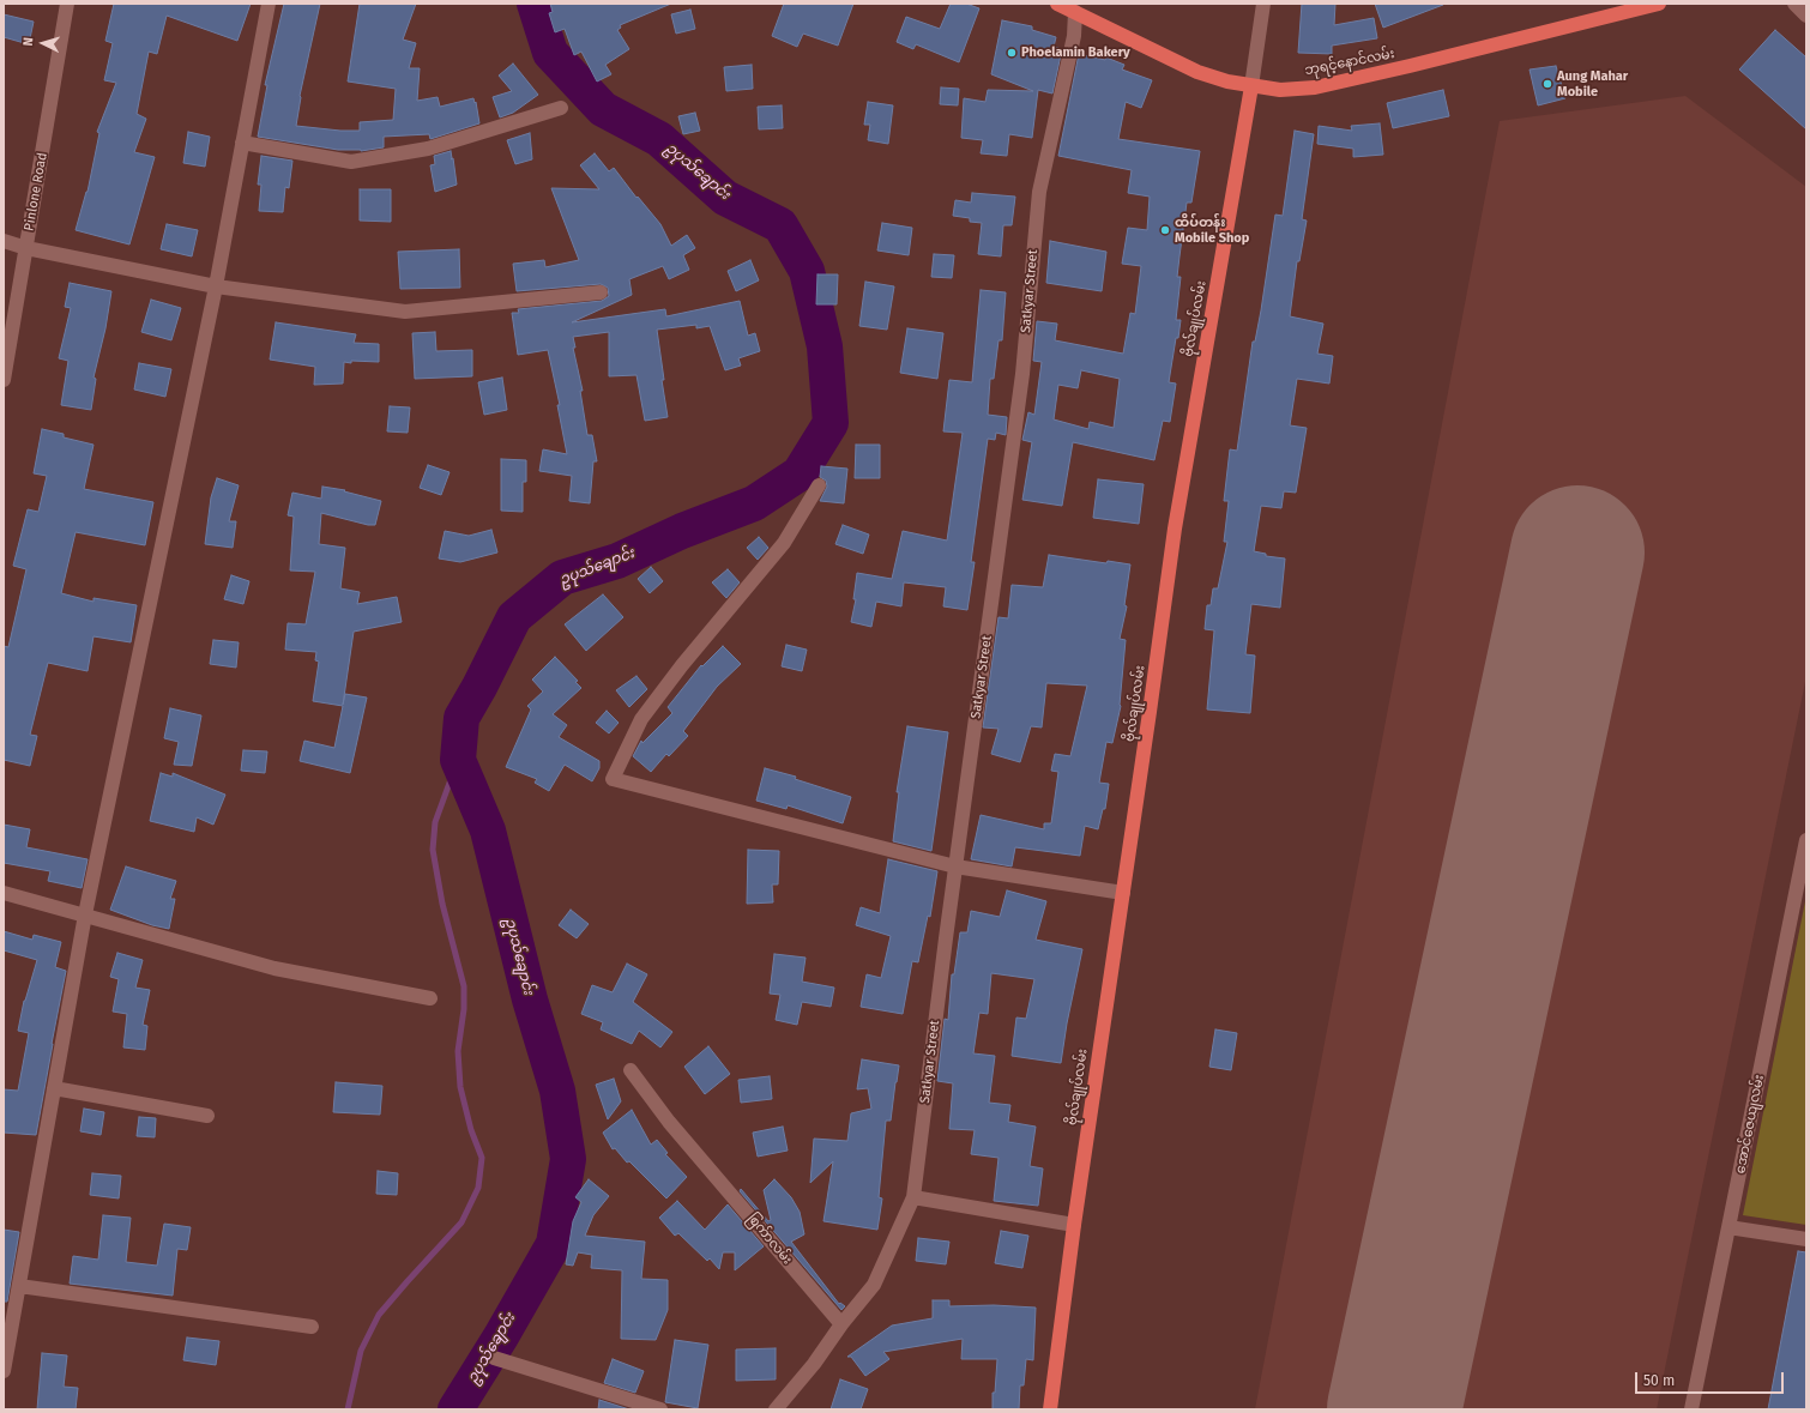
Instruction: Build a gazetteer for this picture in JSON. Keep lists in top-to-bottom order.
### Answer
{
  "streets": {
    "highway": ["ဘုရင့်နောင်လမ်း", "ဗိုလ်ချုပ်လမ်း"],
    "street": [
      "Pinlone Road",
      "Satkyar Street",
      "အောင်ဇေယျလမ်း",
      "စြက်ာလမ်း"
    ]
  },
  "crossings": [
    ["ဘုရင့်နောင်လမ်း", "Satkyar Street"],
    ["ဘုရင့်နောင်လမ်း", "ဗိုလ်ချုပ်လမ်း"],
    ["Satkyar Street", "စြက်ာလမ်း"]
  ],
  "water": ["ဥပုသ်ချောင်း"],
  "places": ["Phoelamin Bakery", "Aung Mahar Mobile", "ထိပ်တန်း Mobile Shop"],
  "scale_bar": "50 m",
  "north": "left"
}
